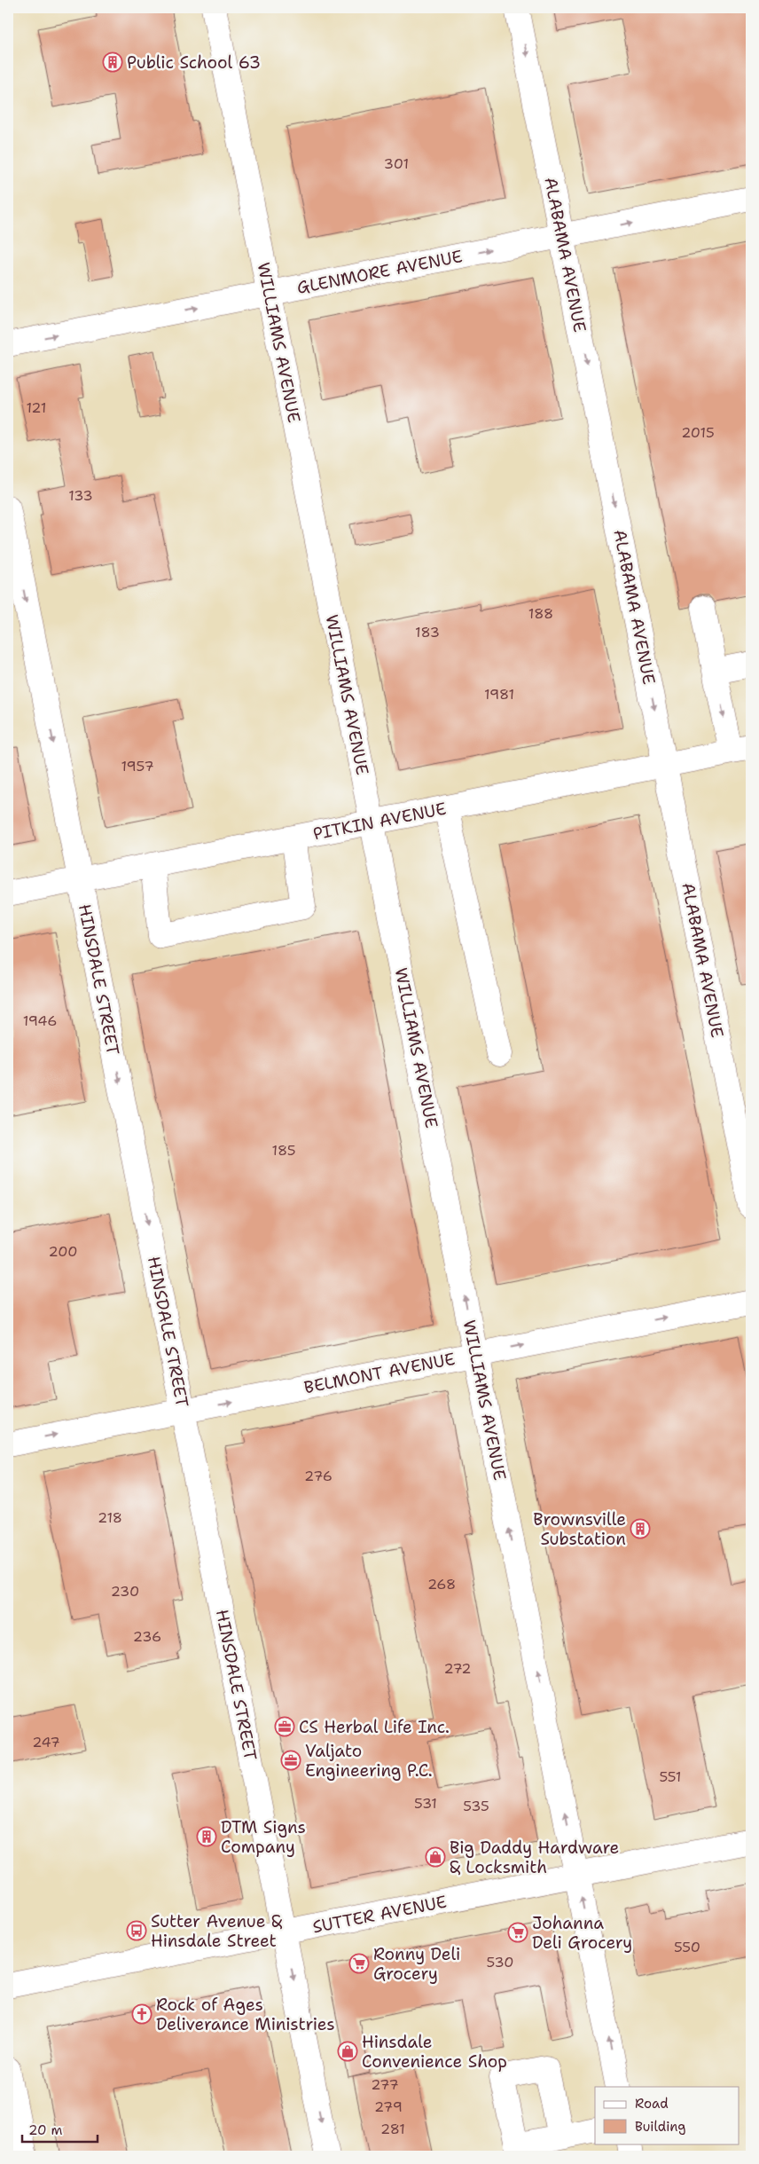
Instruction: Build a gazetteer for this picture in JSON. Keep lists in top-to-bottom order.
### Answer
{
  "streets": {
    "street": [
      "ALABAMA AVENUE",
      "GLENMORE AVENUE",
      "WILLIAMS AVENUE",
      "PITKIN AVENUE",
      "HINSDALE STREET",
      "BELMONT AVENUE",
      "SUTTER AVENUE"
    ]
  },
  "crossings": [
    ["ALABAMA AVENUE", "GLENMORE AVENUE"],
    ["ALABAMA AVENUE", "PITKIN AVENUE"],
    ["GLENMORE AVENUE", "WILLIAMS AVENUE"],
    ["WILLIAMS AVENUE", "PITKIN AVENUE"],
    ["WILLIAMS AVENUE", "BELMONT AVENUE"],
    ["WILLIAMS AVENUE", "SUTTER AVENUE"],
    ["PITKIN AVENUE", "HINSDALE STREET"],
    ["HINSDALE STREET", "BELMONT AVENUE"],
    ["HINSDALE STREET", "SUTTER AVENUE"]
  ],
  "one_way": [
    "ALABAMA AVENUE",
    "GLENMORE AVENUE",
    "WILLIAMS AVENUE",
    "HINSDALE STREET",
    "BELMONT AVENUE"
  ],
  "places": {
    "building": ["Public School 63", "Brownsville Substation", "DTM Signs Company"],
    "office": ["CS Herbal Life Inc.", "Valjato Engineering P.C."],
    "shop": ["Big Daddy Hardware & Locksmith", "Hinsdale Convenience Shop"],
    "bus stop": ["Sutter Avenue & Hinsdale Street"],
    "supermarket": ["Johanna Deli Grocery", "Ronny Deli Grocery"],
    "church": ["Rock of Ages Deliverance Ministries"]
  },
  "house_numbers": [
    "301",
    "121",
    "2015",
    "133",
    "188",
    "183",
    "1981",
    "1957",
    "1946",
    "185",
    "200",
    "276",
    "218",
    "268",
    "230",
    "236",
    "272",
    "247",
    "551",
    "531",
    "535",
    "550",
    "530",
    "277",
    "279",
    "281"
  ],
  "legend": ["Road", "Building"],
  "scale_bar": "20 m"
}
